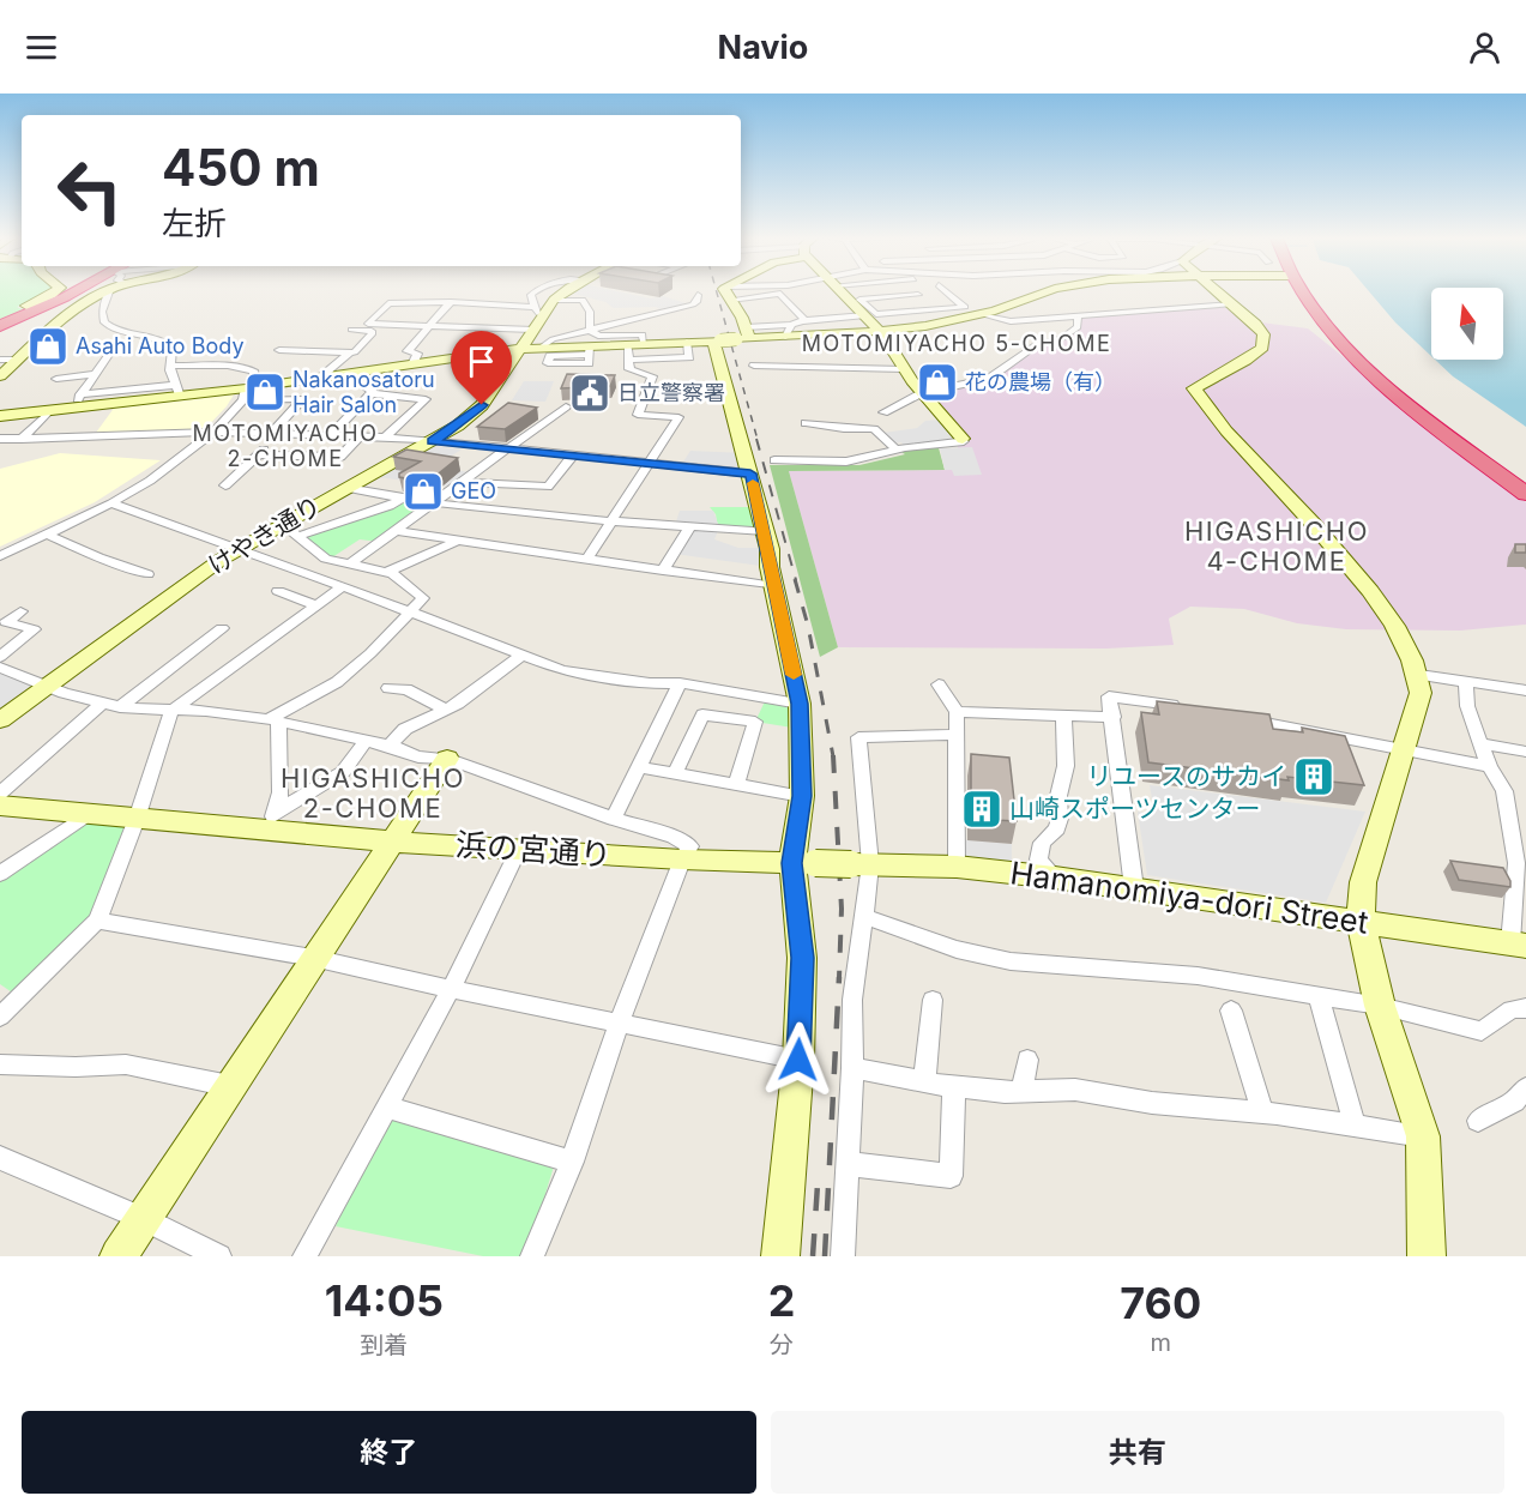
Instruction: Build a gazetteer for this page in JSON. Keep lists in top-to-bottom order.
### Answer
{
  "streets": {
    "street": ["けやき通り", "浜の宮通り", "Hamanomiya-dori Street"]
  },
  "crossings": [
    ["浜の宮通り", "Hamanomiya-dori Street"]
  ],
  "districts": [
    "MOTOMIYACHO 5-CHOME",
    "MOTOMIYACHO 2-CHOME",
    "HIGASHICHO 4-CHOME",
    "HIGASHICHO 2-CHOME"
  ],
  "places": {
    "shop": [
      "Asahi Auto Body",
      "花の農場（有）",
      "Nakanosatoru Hair Salon",
      "GEO"
    ],
    "public building": ["日立警察署"],
    "building": ["リユースのサカイ", "山崎スポーツセンター"]
  },
  "north": "top",
  "page": {
    "header": "Navio",
    "turn": ["450 m", "左折"],
    "eta": [
      "14:05",
      "到着",
      "2",
      "分",
      "760",
      "m"
    ],
    "buttons": ["終了", "共有"]
  }
}
